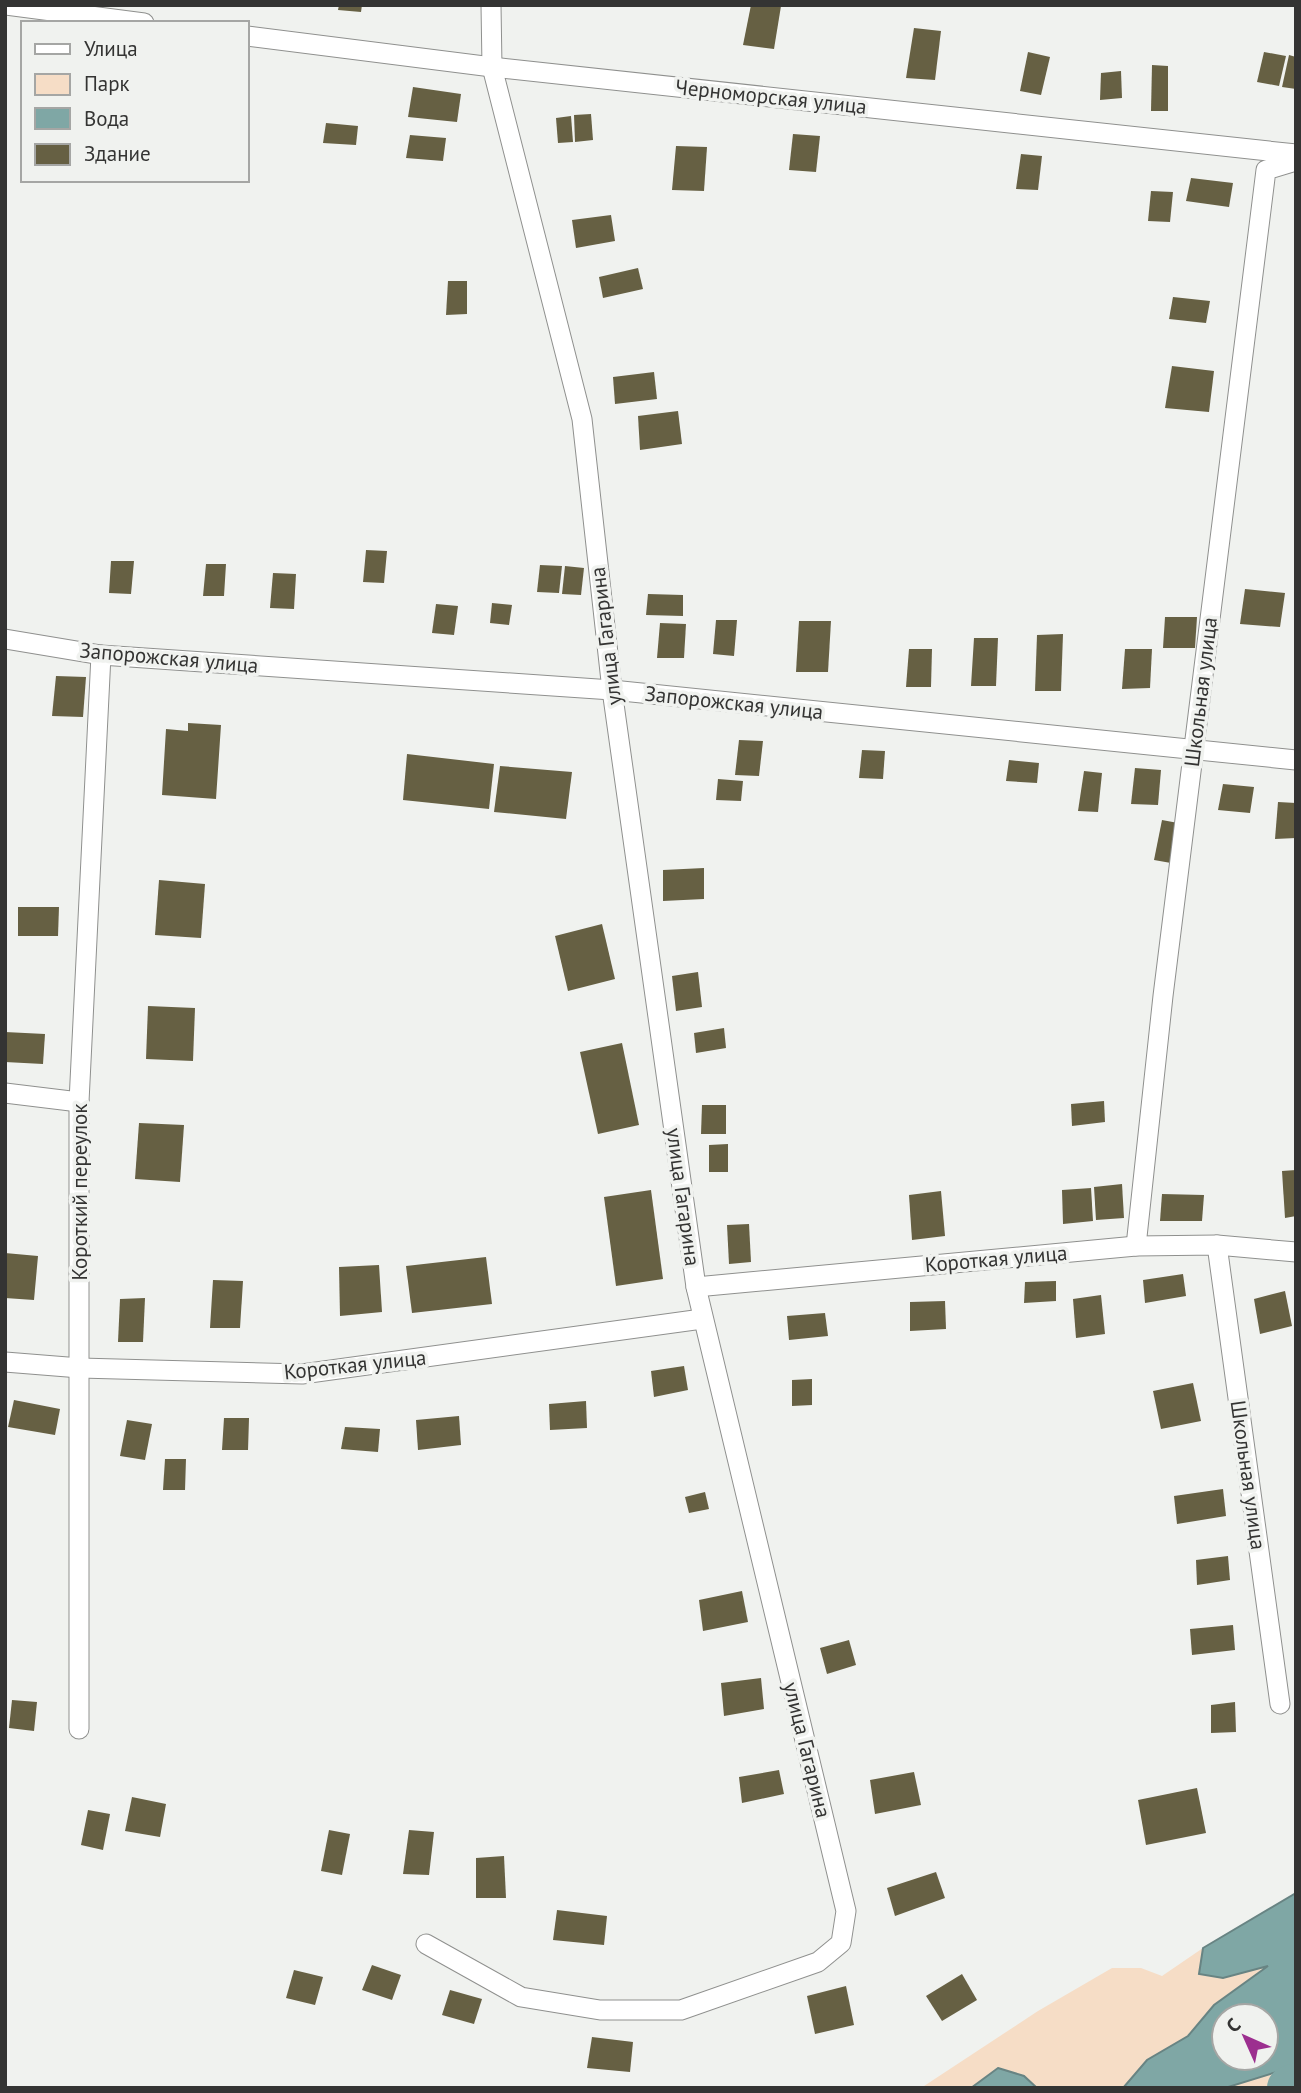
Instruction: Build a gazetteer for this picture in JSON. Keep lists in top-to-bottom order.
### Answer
{
  "streets": {
    "street": [
      "Черноморская улица",
      "улица Гагарина",
      "Запорожская улица",
      "Школьная улица",
      "Короткий переулок",
      "Короткая улица"
    ]
  },
  "crossings": [
    ["Черноморская улица", "улица Гагарина"],
    ["улица Гагарина", "Запорожская улица"],
    ["улица Гагарина", "Короткая улица"],
    ["Запорожская улица", "Школьная улица"],
    ["Запорожская улица", "Короткий переулок"],
    ["Школьная улица", "Короткая улица"],
    ["Короткий переулок", "Короткая улица"]
  ],
  "legend": [
    "Улица",
    "Парк",
    "Вода",
    "Здание"
  ],
  "north": "top left"
}
